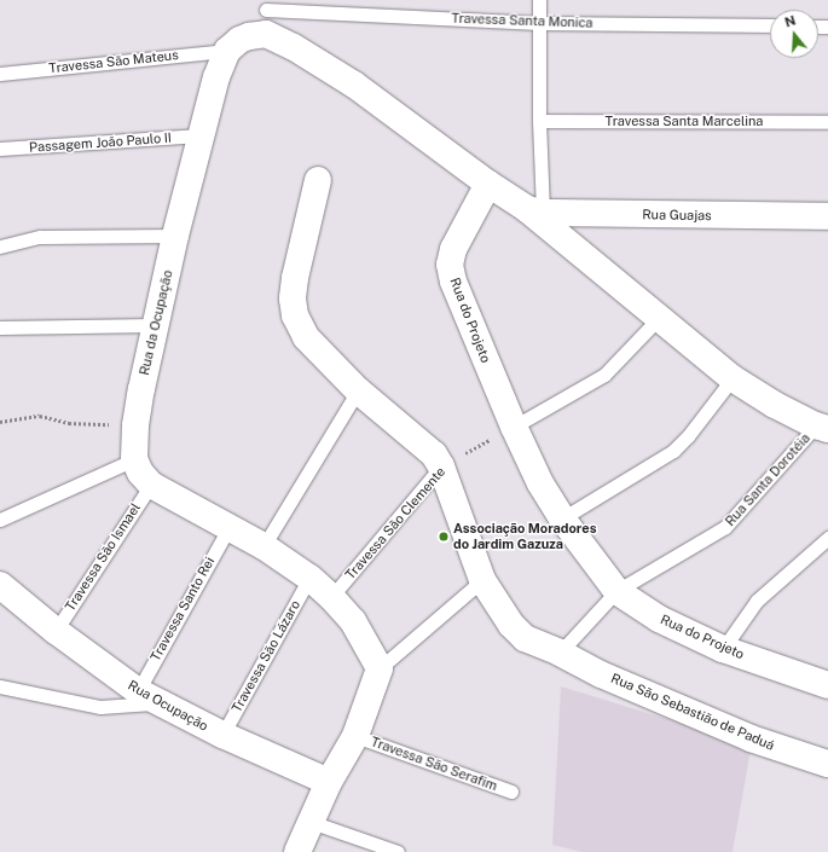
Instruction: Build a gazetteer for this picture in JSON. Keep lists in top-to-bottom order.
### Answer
{
  "streets": {
    "street": [
      "Rua Guajas",
      "Rua do Projeto",
      "Rua da Ocupação",
      "Rua Ocupação",
      "Rua São Sebastião de Paduá"
    ],
    "lane": [
      "Travessa Santa Monica",
      "Travessa São Mateus",
      "Travessa Santa Marcelina",
      "Passagem João Paulo II",
      "Rua Santa Dorotéia",
      "Travessa São Clemente",
      "Travessa São Ismael",
      "Travessa Santo Rei",
      "Travessa São Lázaro",
      "Travessa São Serafim"
    ]
  },
  "crossings": [
    ["Travessa São Mateus", "Rua da Ocupação"],
    ["Passagem João Paulo II", "Rua da Ocupação"],
    ["Rua do Projeto", "Rua Santa Dorotéia"],
    ["Rua do Projeto", "Travessa São Clemente"],
    ["Rua Santa Dorotéia", "Rua São Sebastião de Paduá"],
    ["Travessa São Clemente", "Rua São Sebastião de Paduá"],
    ["Travessa São Ismael", "Rua Ocupação"],
    ["Travessa Santo Rei", "Rua Ocupação"],
    ["Travessa São Lázaro", "Rua Ocupação"]
  ],
  "places": ["Associação Moradores do Jardim Gazuza"],
  "north": "top"
}
